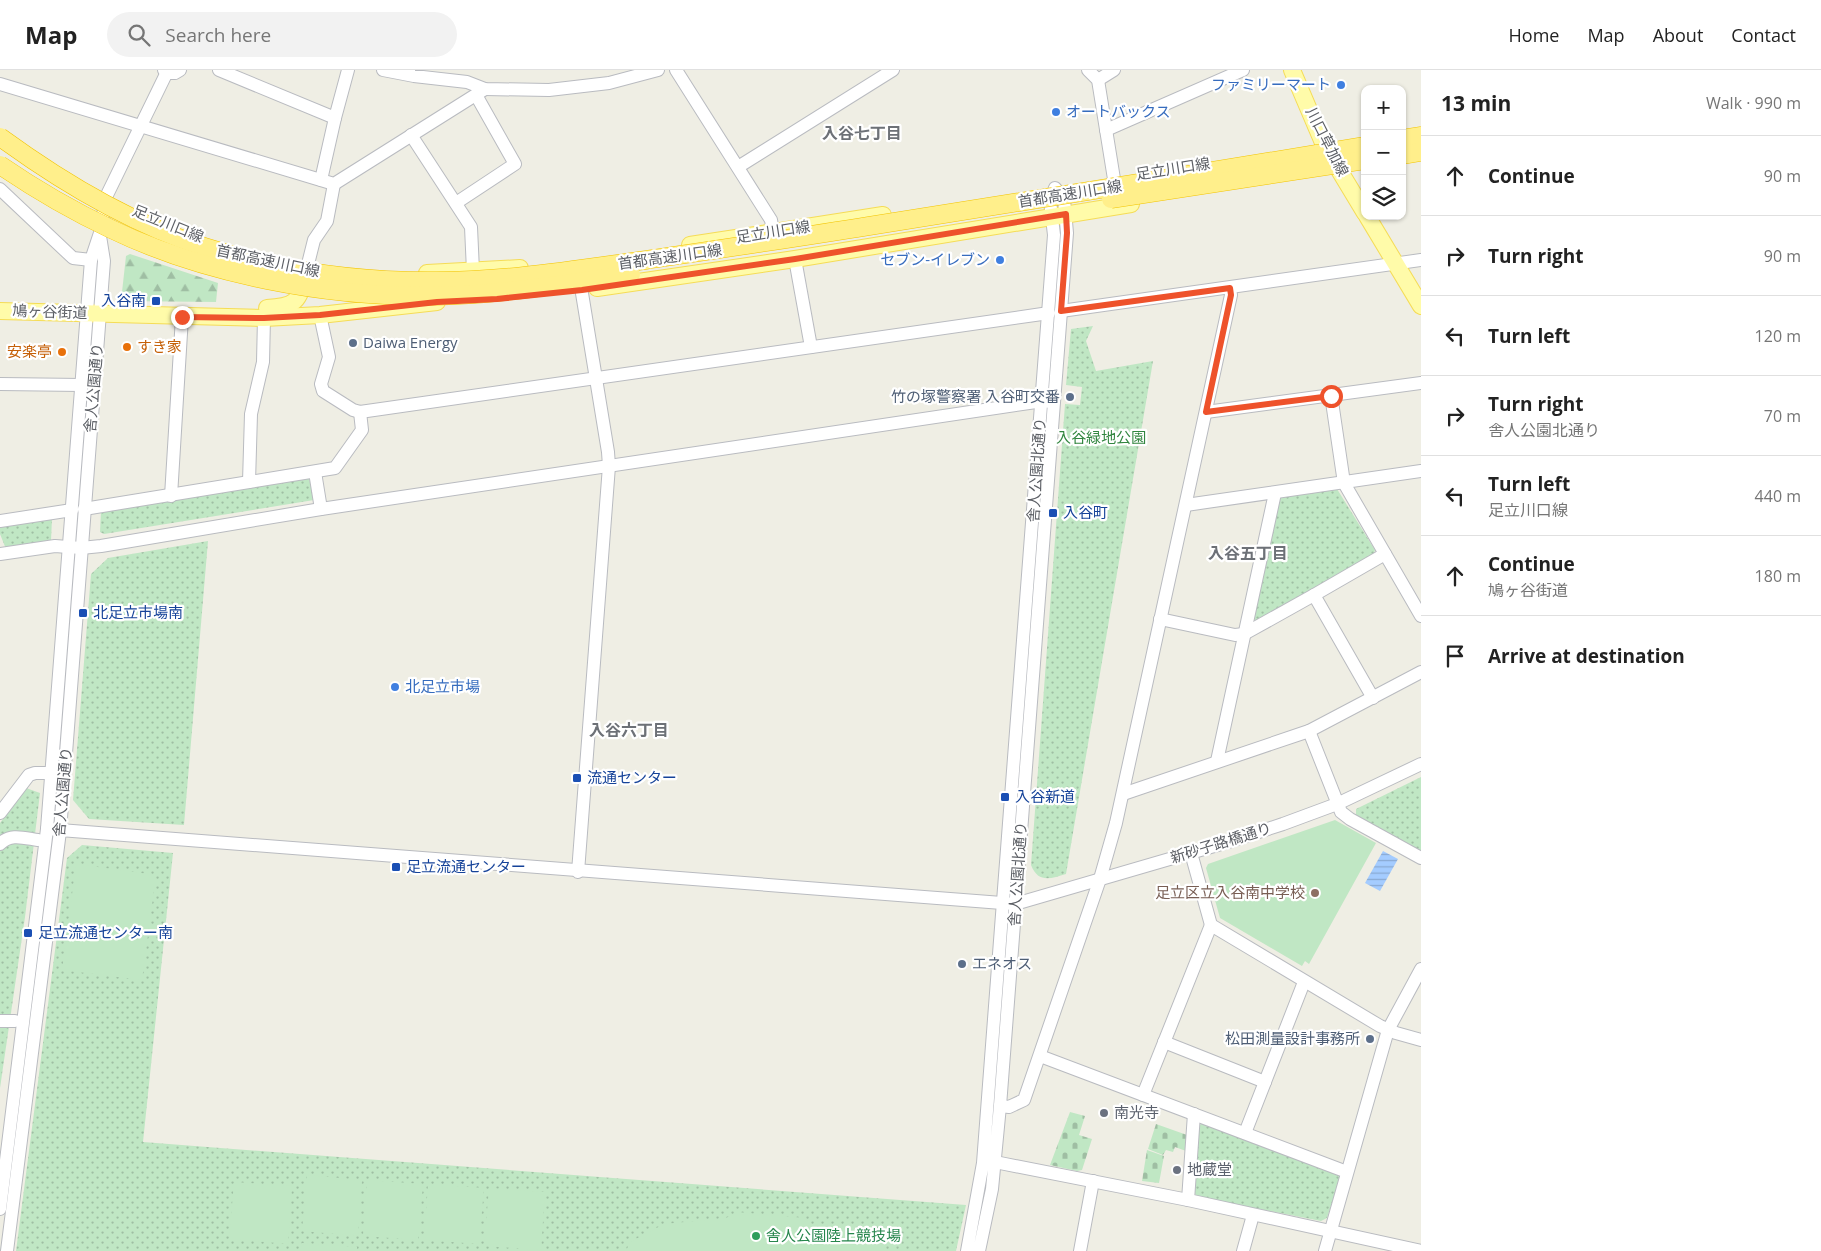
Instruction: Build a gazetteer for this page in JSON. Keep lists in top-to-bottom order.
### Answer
{
  "streets": {
    "highway": ["首都高速川口線"],
    "main road": ["川口草加線", "足立川口線", "鳩ヶ谷街道"],
    "street": ["舎人公園通り", "舎人公園北通り", "新砂子路橋通り"]
  },
  "crossings": [
    ["川口草加線", "足立川口線"],
    ["足立川口線", "鳩ヶ谷街道"],
    ["足立川口線", "舎人公園通り"],
    ["足立川口線", "舎人公園北通り"],
    ["鳩ヶ谷街道", "舎人公園通り"],
    ["舎人公園北通り", "新砂子路橋通り"]
  ],
  "districts": ["入谷七丁目", "入谷五丁目", "入谷六丁目"],
  "parks": ["入谷緑地公園"],
  "places": {
    "other": [
      "ファミリーマート",
      "オートバックス",
      "セブン-イレブン",
      "Daiwa Energy",
      "すき家",
      "安楽亭",
      "竹の塚警察署 入谷町交番",
      "北足立市場",
      "足立区立入谷南中学校",
      "エネオス",
      "松田測量設計事務所",
      "南光寺",
      "地蔵堂",
      "舎人公園陸上競技場"
    ],
    "transit": [
      "入谷南",
      "入谷町",
      "北足立市場南",
      "流通センター",
      "入谷新道",
      "足立流通センター",
      "足立流通センター南"
    ]
  },
  "page": {
    "header": "Map",
    "search": "Search here",
    "nav": [
      "Home",
      "Map",
      "About",
      "Contact"
    ],
    "heading": ["13 min", "Walk · 990 m"],
    "map_buttons": ["+", "−"],
    "list": [
      ["Continue", "90 m"],
      ["Turn right", "90 m"],
      ["Turn left", "120 m"],
      ["Turn right", "舎人公園北通り", "70 m"],
      ["Turn left", "足立川口線", "440 m"],
      ["Continue", "鳩ヶ谷街道", "180 m"],
      "Arrive at destination"
    ]
  }
}
